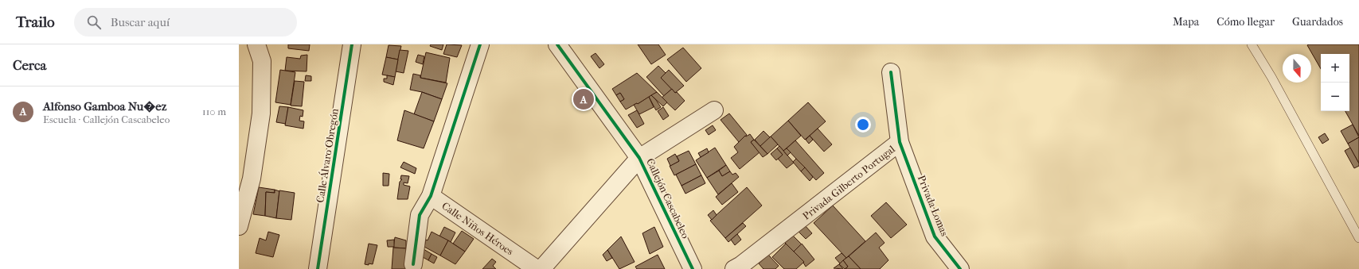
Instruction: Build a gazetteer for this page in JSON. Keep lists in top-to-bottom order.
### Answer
{
  "streets": {
    "street": [
      "Calle Álvaro Obregón",
      "Privada Gilberto Portugal",
      "Callejón Cascabeleo",
      "Privada Lomas",
      "Calle Niños Héroes"
    ]
  },
  "crossings": [
    ["Privada Gilberto Portugal", "Privada Lomas"]
  ],
  "north": "bottom",
  "page": {
    "header": "Trailo",
    "search": "Buscar aquí",
    "nav": ["Mapa", "Cómo llegar", "Guardados"],
    "heading": "Cerca",
    "map_buttons": ["+", "−"],
    "list": [
      {
        "mark": "A",
        "name": "Alfonso Gamboa Nu�ez",
        "note": "Escuela · Callejón Cascabeleo",
        "value": "110 m"
      }
    ],
    "pins": "A"
  }
}
